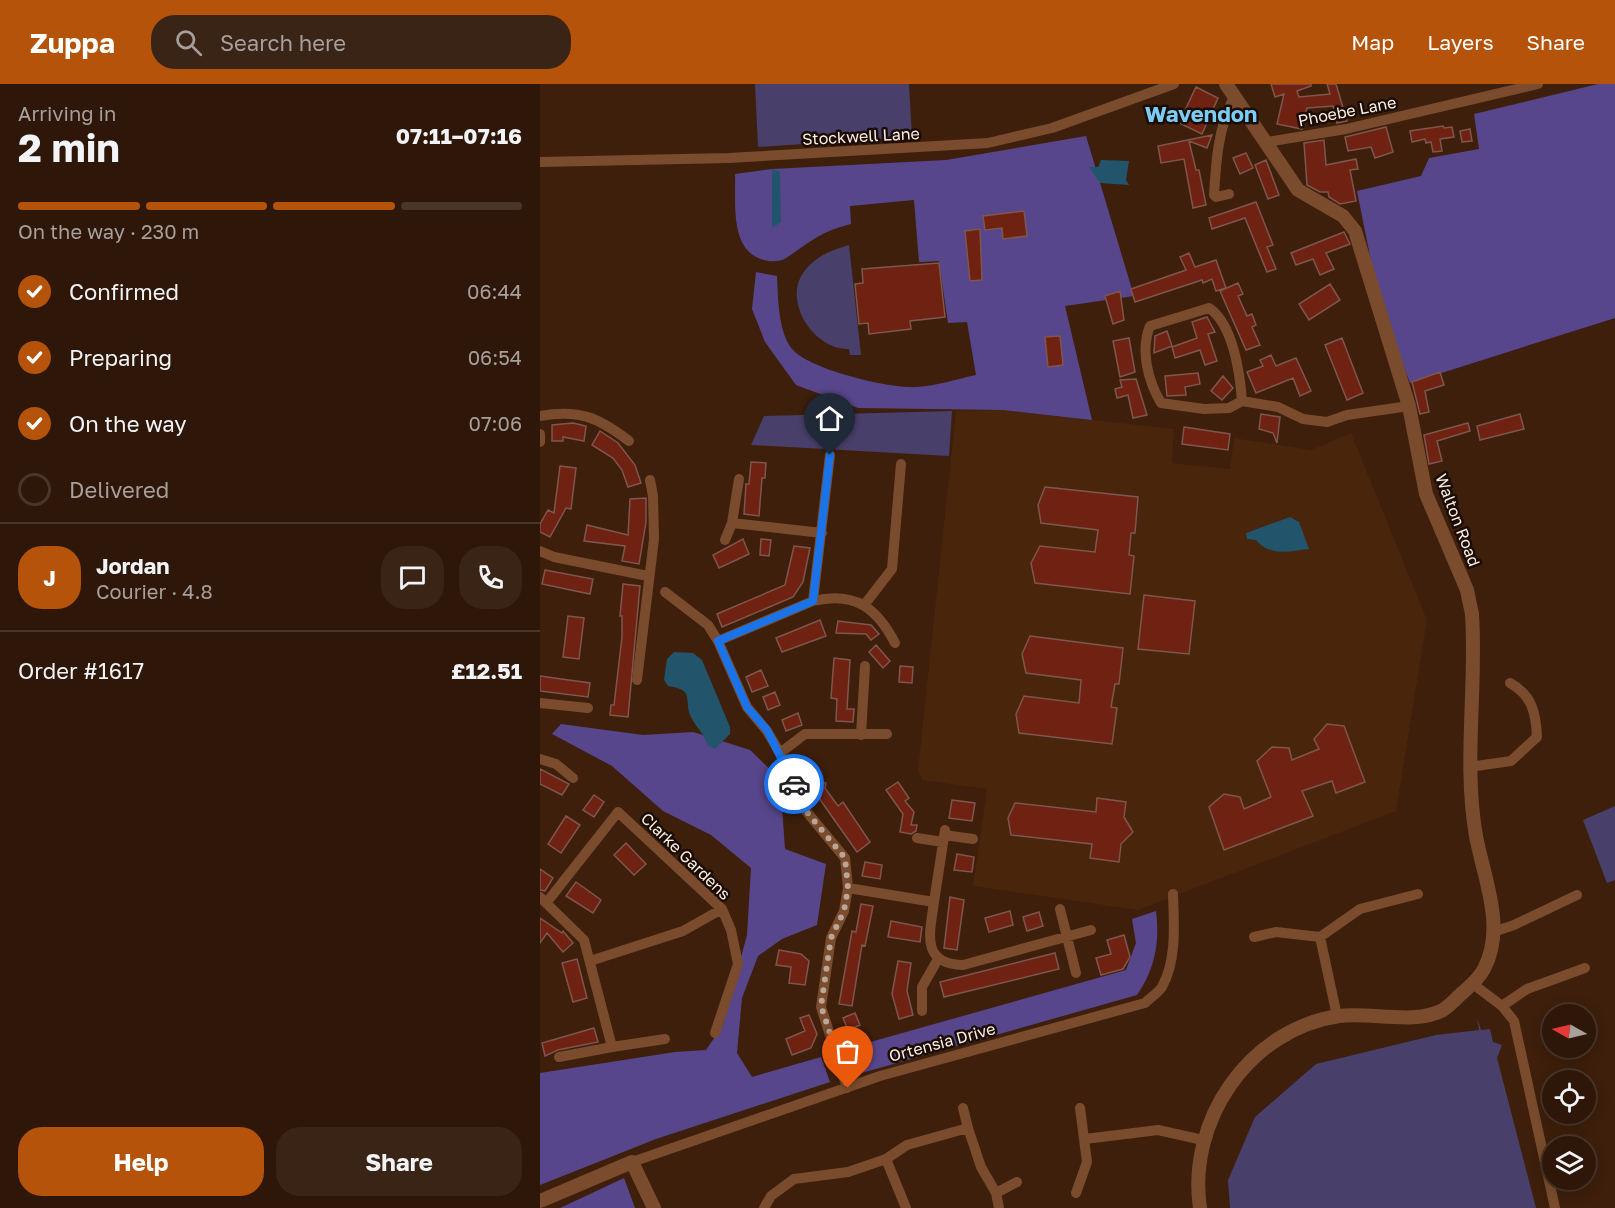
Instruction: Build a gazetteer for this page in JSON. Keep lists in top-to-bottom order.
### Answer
{
  "streets": {
    "street": [
      "Phoebe Lane",
      "Stockwell Lane",
      "Walton Road",
      "Clarke Gardens",
      "Ortensia Drive"
    ]
  },
  "crossings": [
    ["Phoebe Lane", "Walton Road"]
  ],
  "districts": ["Wavendon"],
  "north": "left",
  "page": {
    "header": "Zuppa",
    "search": "Search here",
    "nav": ["Map", "Layers", "Share"],
    "heading": ["2 min", "Arriving in", "07:11–07:16"],
    "panel": [
      "Jordan",
      "Courier · 4.8",
      "Order #1617",
      "£12.51"
    ],
    "bar": "On the way · 230 m",
    "list": [
      ["Confirmed", "06:44"],
      ["Preparing", "06:54"],
      ["On the way", "07:06"],
      "Delivered"
    ],
    "round": "J",
    "buttons": ["Help", "Share"]
  }
}
